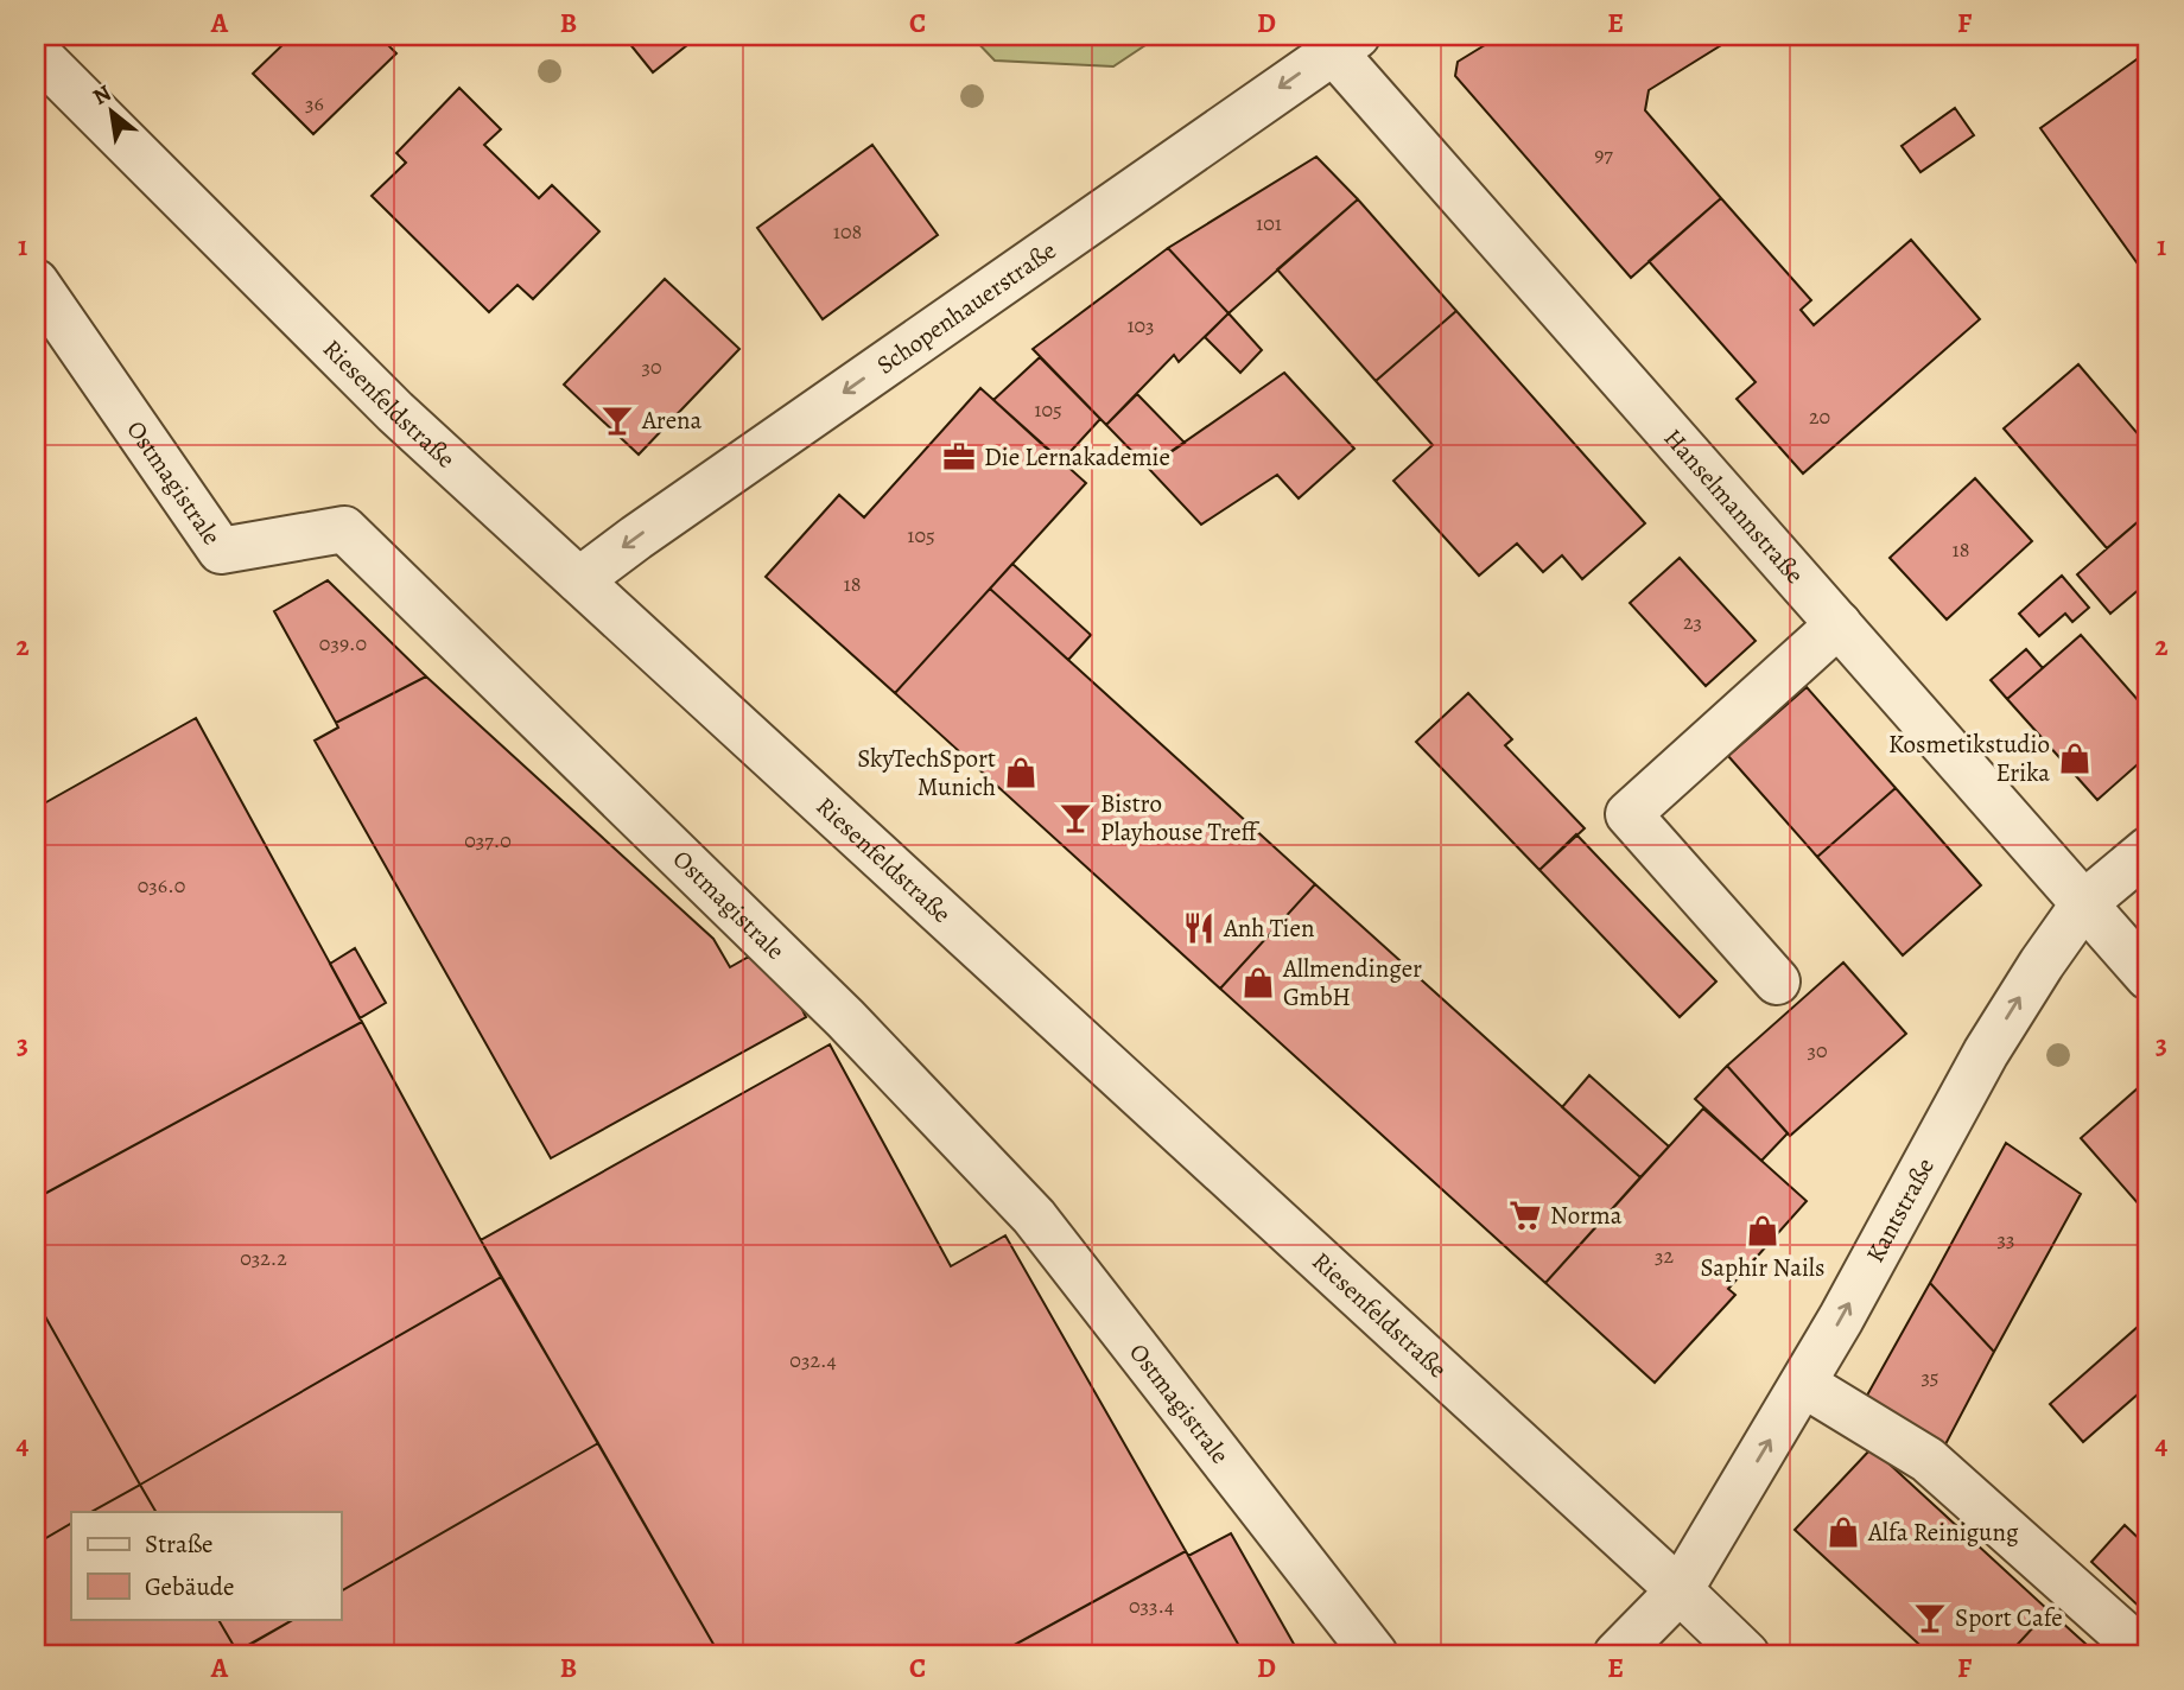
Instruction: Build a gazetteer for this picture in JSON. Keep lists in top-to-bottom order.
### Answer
{
  "streets": {
    "street": [
      "Schopenhauerstraße",
      "Riesenfeldstraße",
      "Ostmagistrale",
      "Hanselmannstraße",
      "Kantstraße"
    ]
  },
  "crossings": [
    ["Schopenhauerstraße", "Riesenfeldstraße"],
    ["Schopenhauerstraße", "Hanselmannstraße"],
    ["Riesenfeldstraße", "Kantstraße"],
    ["Hanselmannstraße", "Kantstraße"]
  ],
  "one_way": ["Schopenhauerstraße", "Kantstraße"],
  "places": {
    "bar": ["Arena", "Bistro Playhouse Treff", "Sport Cafe"],
    "office": ["Die Lernakademie"],
    "shop": [
      "Kosmetikstudio Erika",
      "SkyTechSport Munich",
      "Allmendinger GmbH",
      "Saphir Nails",
      "Alfa Reinigung"
    ],
    "restaurant": ["Anh Tien"],
    "supermarket": ["Norma"]
  },
  "house_numbers": [
    "36",
    "97",
    "101",
    "108",
    "103",
    "30",
    "105",
    "20",
    "105",
    "18",
    "18",
    "23",
    "039.0",
    "037.0",
    "036.0",
    "30",
    "33",
    "32",
    "032.2",
    "032.4",
    "35",
    "033.4"
  ],
  "legend": ["Straße", "Gebäude"],
  "north": "top left",
  "grid": {
    "columns": [
      "A",
      "B",
      "C",
      "D",
      "E",
      "F"
    ],
    "rows": [
      "1",
      "2",
      "3",
      "4"
    ]
  }
}
